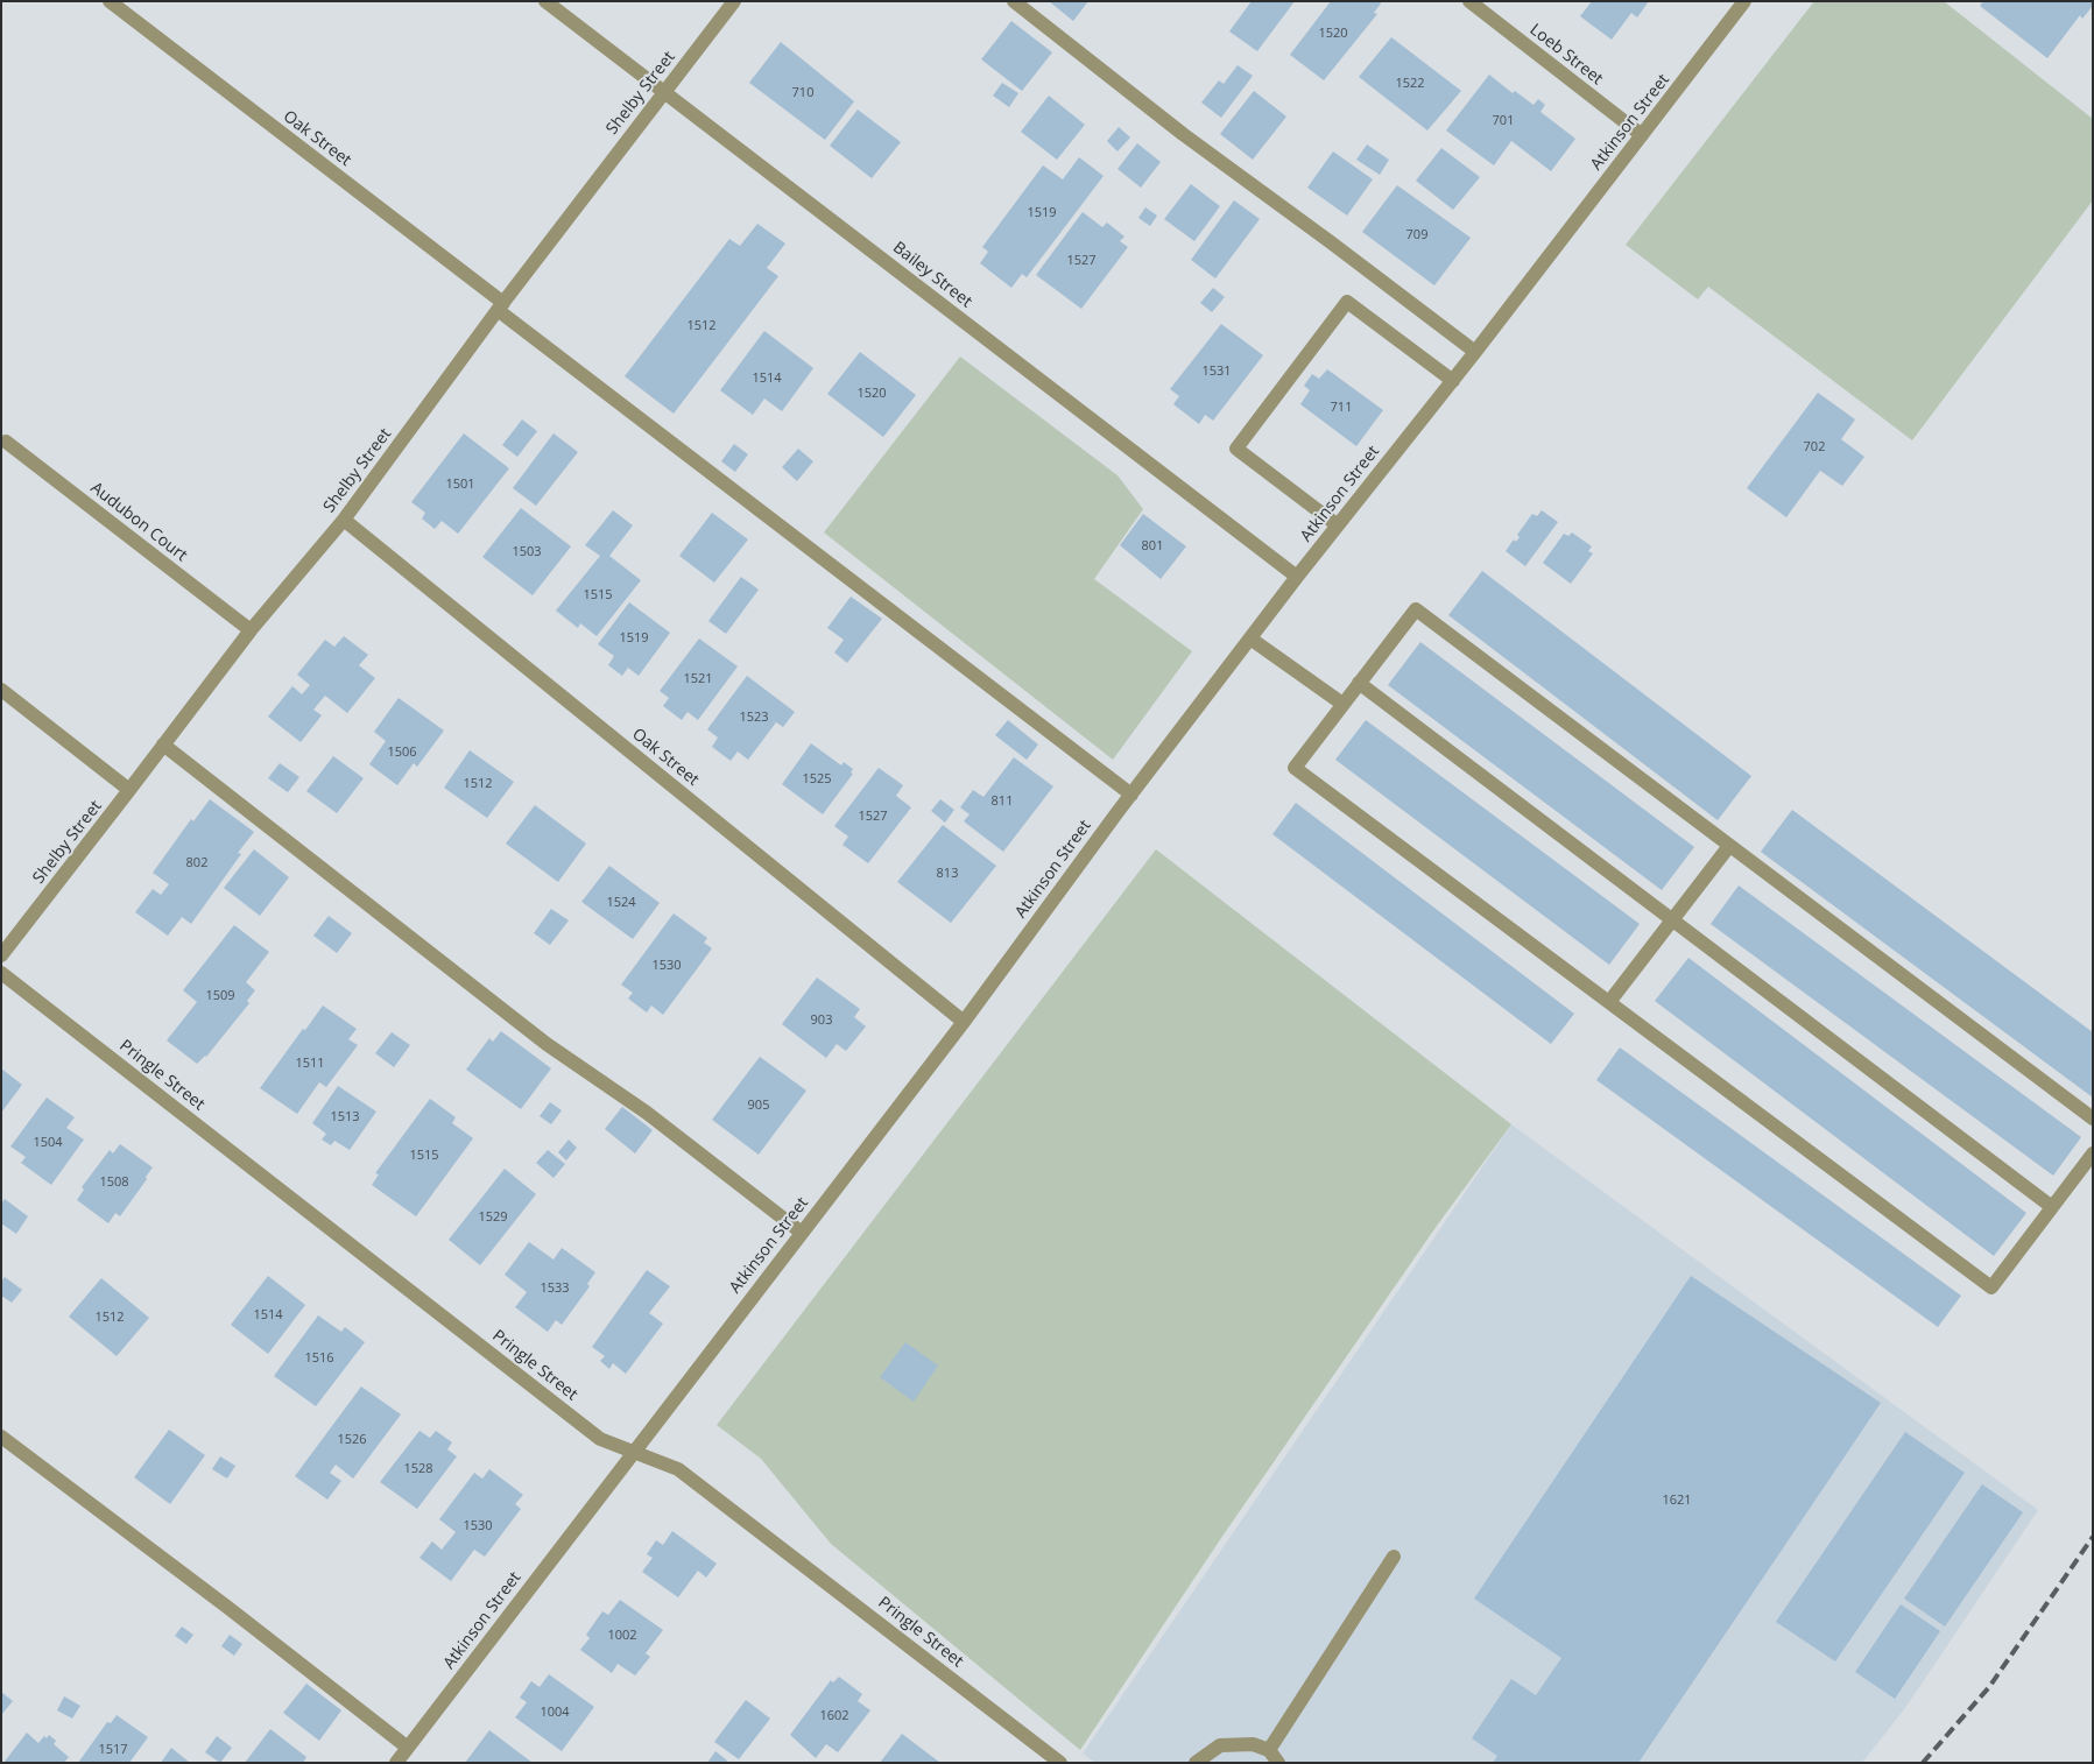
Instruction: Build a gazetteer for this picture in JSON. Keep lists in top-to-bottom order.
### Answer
{
  "streets": {
    "street": [
      "Loeb Street",
      "Shelby Street",
      "Atkinson Street",
      "Oak Street",
      "Bailey Street",
      "Audubon Court",
      "Pringle Street"
    ]
  },
  "crossings": [
    ["Loeb Street", "Atkinson Street"],
    ["Shelby Street", "Oak Street"],
    ["Shelby Street", "Bailey Street"],
    ["Shelby Street", "Audubon Court"],
    ["Atkinson Street", "Oak Street"],
    ["Atkinson Street", "Bailey Street"],
    ["Atkinson Street", "Pringle Street"]
  ],
  "house_numbers": [
    "1520",
    "1522",
    "710",
    "701",
    "1519",
    "709",
    "1527",
    "1512",
    "1531",
    "1514",
    "1520",
    "711",
    "702",
    "1501",
    "801",
    "1503",
    "1515",
    "1519",
    "1521",
    "1523",
    "1506",
    "1525",
    "1512",
    "811",
    "1527",
    "802",
    "813",
    "1524",
    "1530",
    "1509",
    "903",
    "1511",
    "905",
    "1513",
    "1504",
    "1515",
    "1508",
    "1529",
    "1533",
    "1514",
    "1512",
    "1516",
    "1526",
    "1528",
    "1621",
    "1530",
    "1002",
    "1004",
    "1602",
    "1517"
  ]
}
